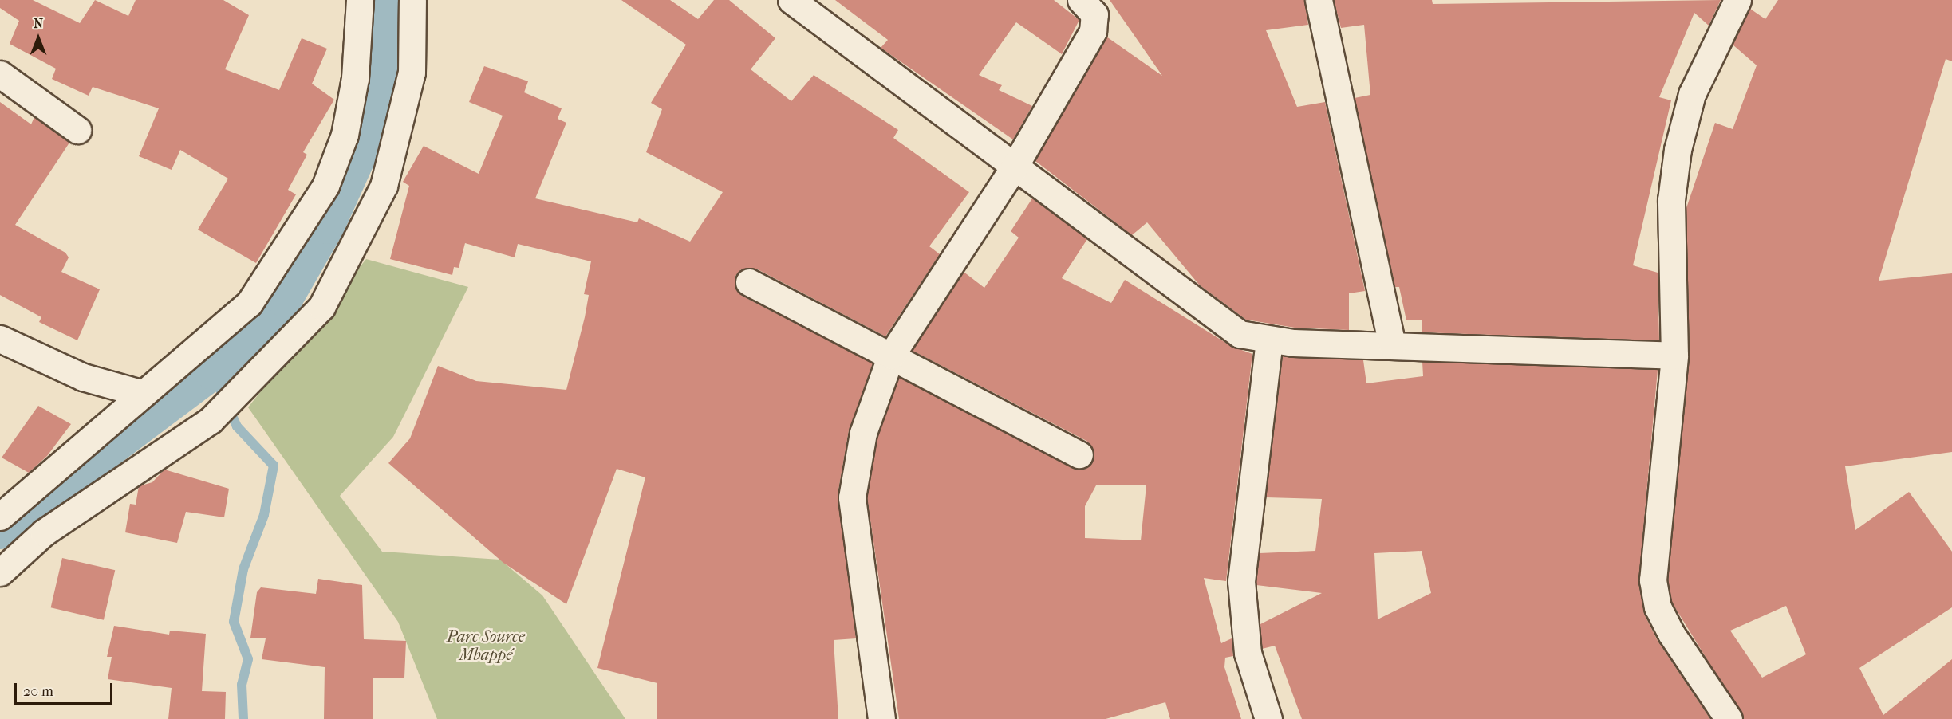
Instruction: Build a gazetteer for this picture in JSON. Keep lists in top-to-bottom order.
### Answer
{
  "parks": ["Parc Source Mbappé"],
  "scale_bar": "20 m",
  "north": "top"
}
